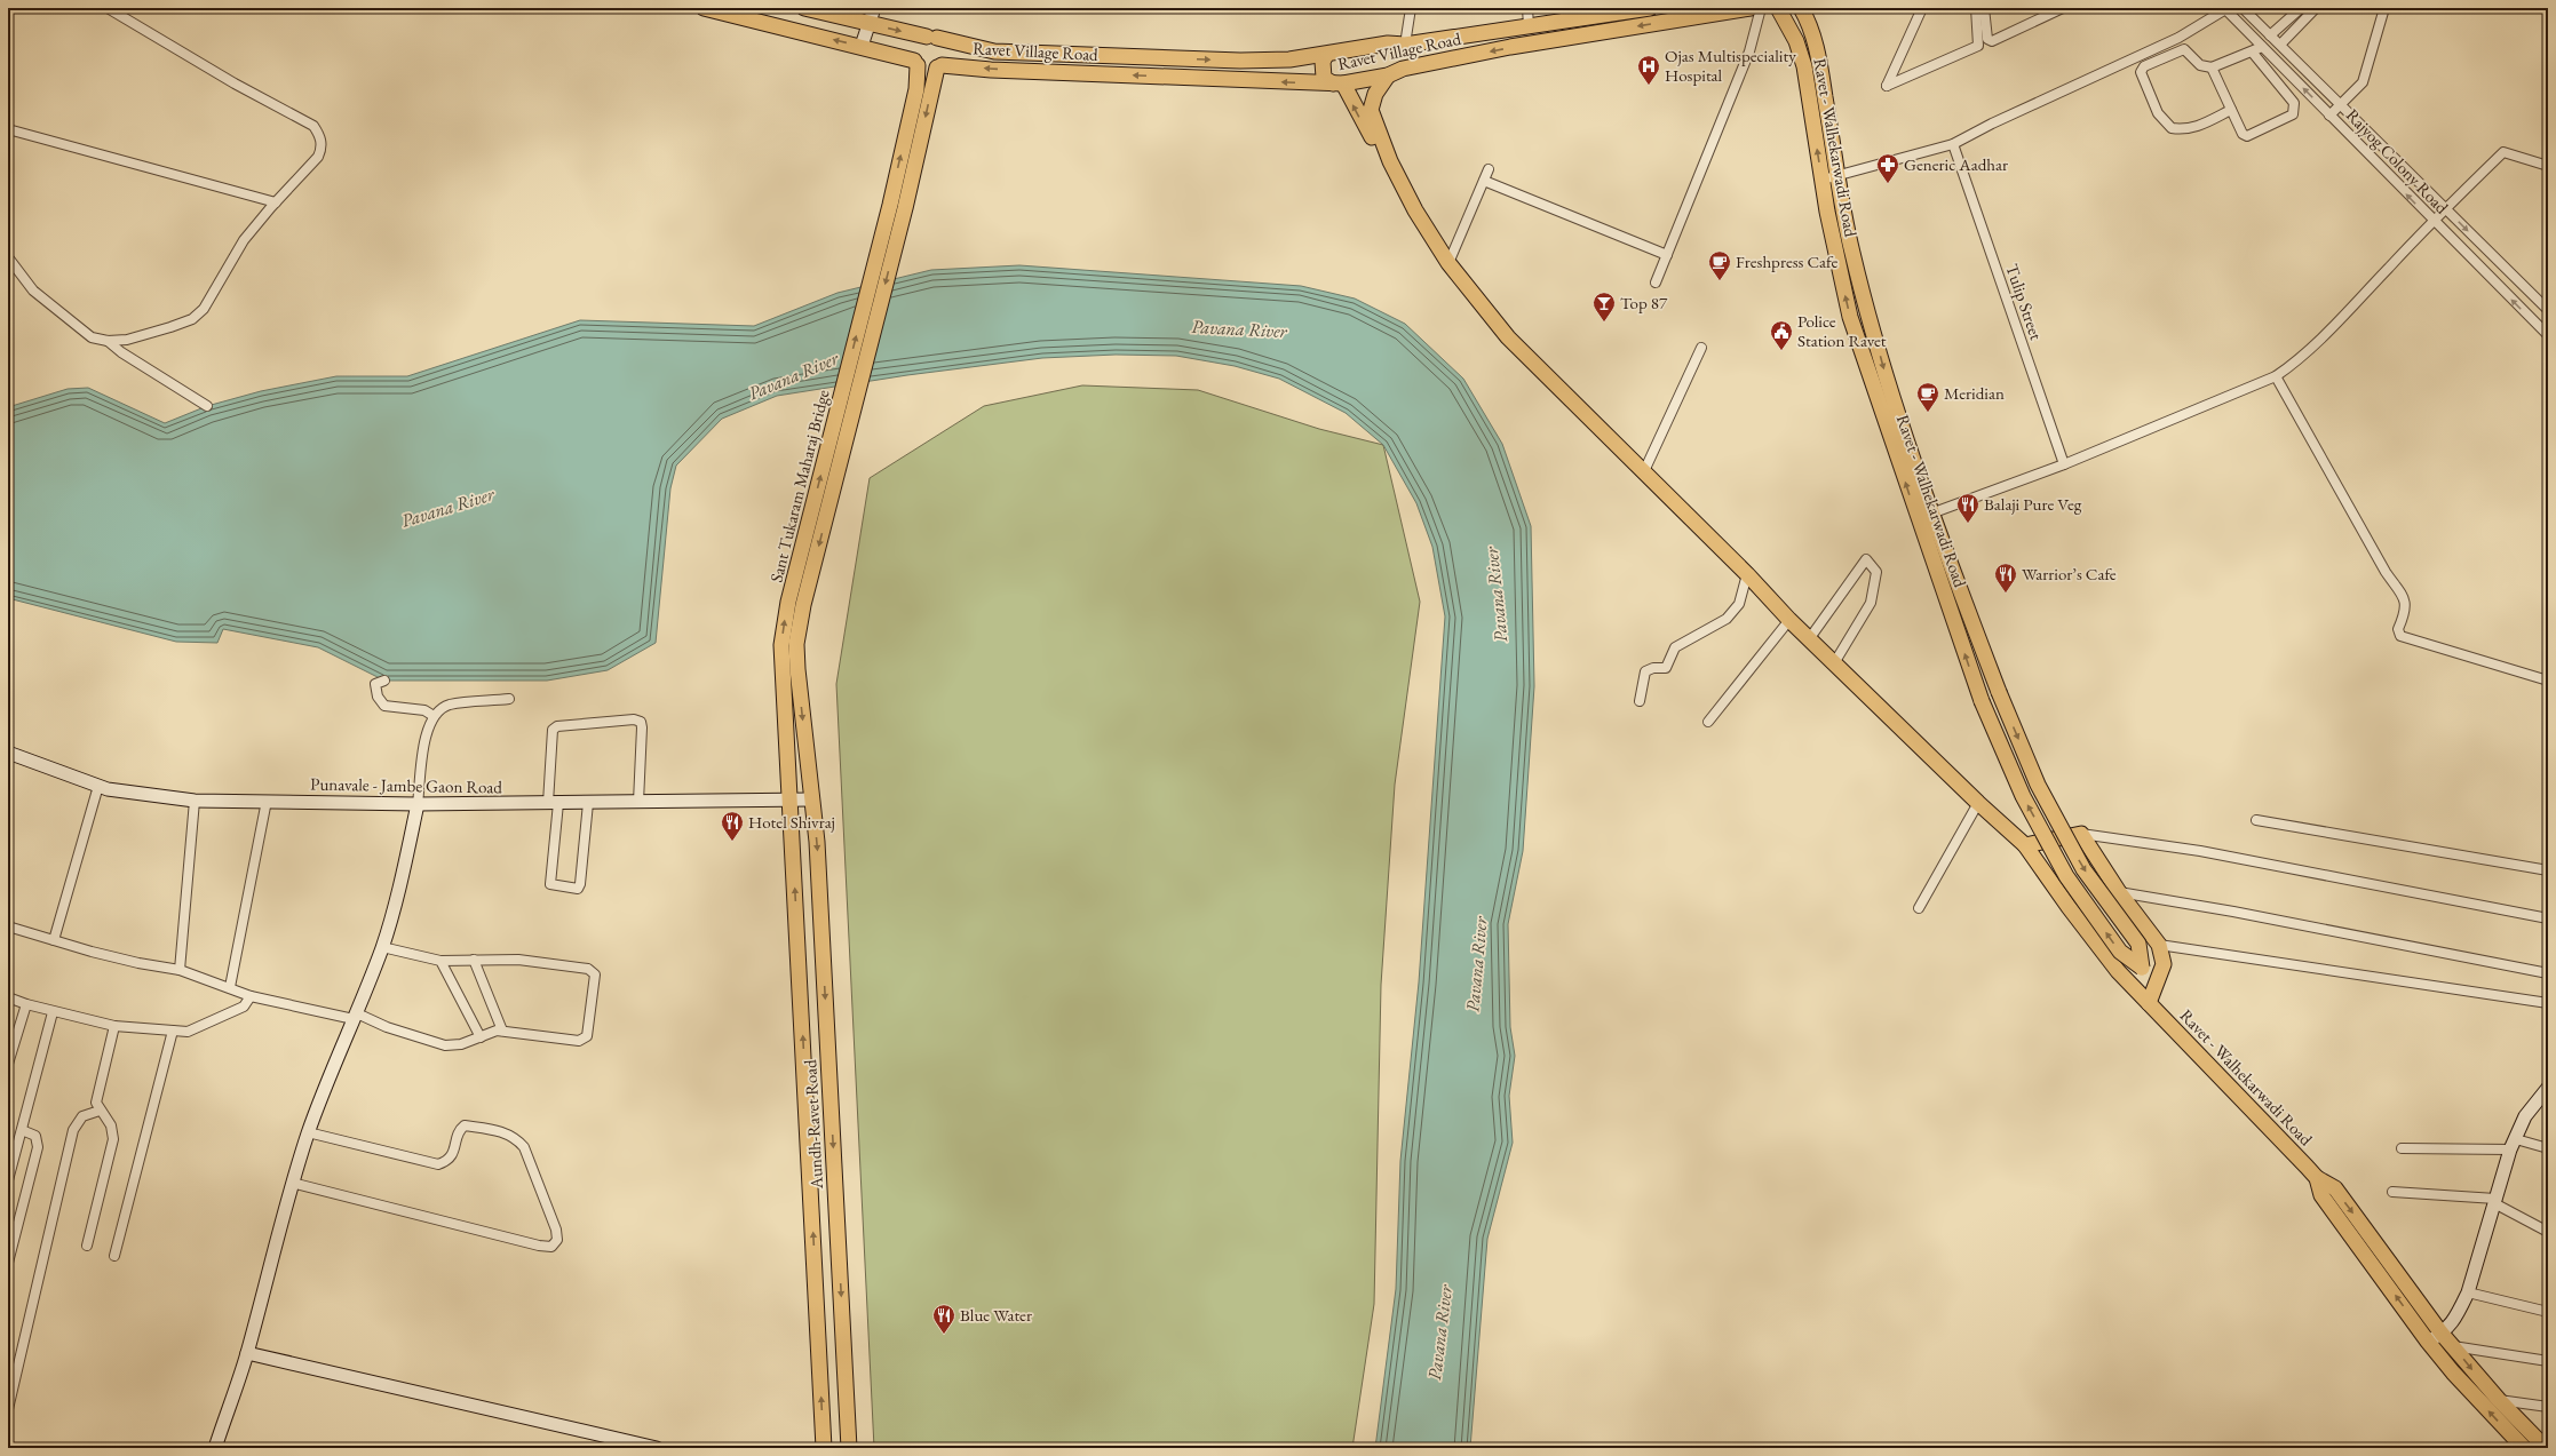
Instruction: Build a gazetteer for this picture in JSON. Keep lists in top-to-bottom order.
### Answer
{
  "streets": {
    "main road": [
      "Ravet Village Road",
      "Ravet - Walhekarwadi Road",
      "Sant Tukaram Maharaj Bridge",
      "Aundh-Ravet Road"
    ],
    "street": ["Rajyog Colony Road", "Tulip Street", "Punavale - Jambe Gaon Road"]
  },
  "crossings": [
    ["Ravet Village Road", "Sant Tukaram Maharaj Bridge"],
    ["Sant Tukaram Maharaj Bridge", "Punavale - Jambe Gaon Road"],
    ["Sant Tukaram Maharaj Bridge", "Aundh-Ravet Road"],
    ["Punavale - Jambe Gaon Road", "Aundh-Ravet Road"]
  ],
  "water": ["Pavana River"],
  "places": {
    "hospital": ["Ojas Multispeciality Hospital"],
    "pharmacy": ["Generic Aadhar"],
    "cafe": ["Freshpress Cafe", "Meridian"],
    "bar": ["Top 87"],
    "public building": ["Police Station Ravet"],
    "restaurant": [
      "Balaji Pure Veg",
      "Warrior’s Cafe",
      "Hotel Shivraj",
      "Blue Water"
    ]
  }
}
